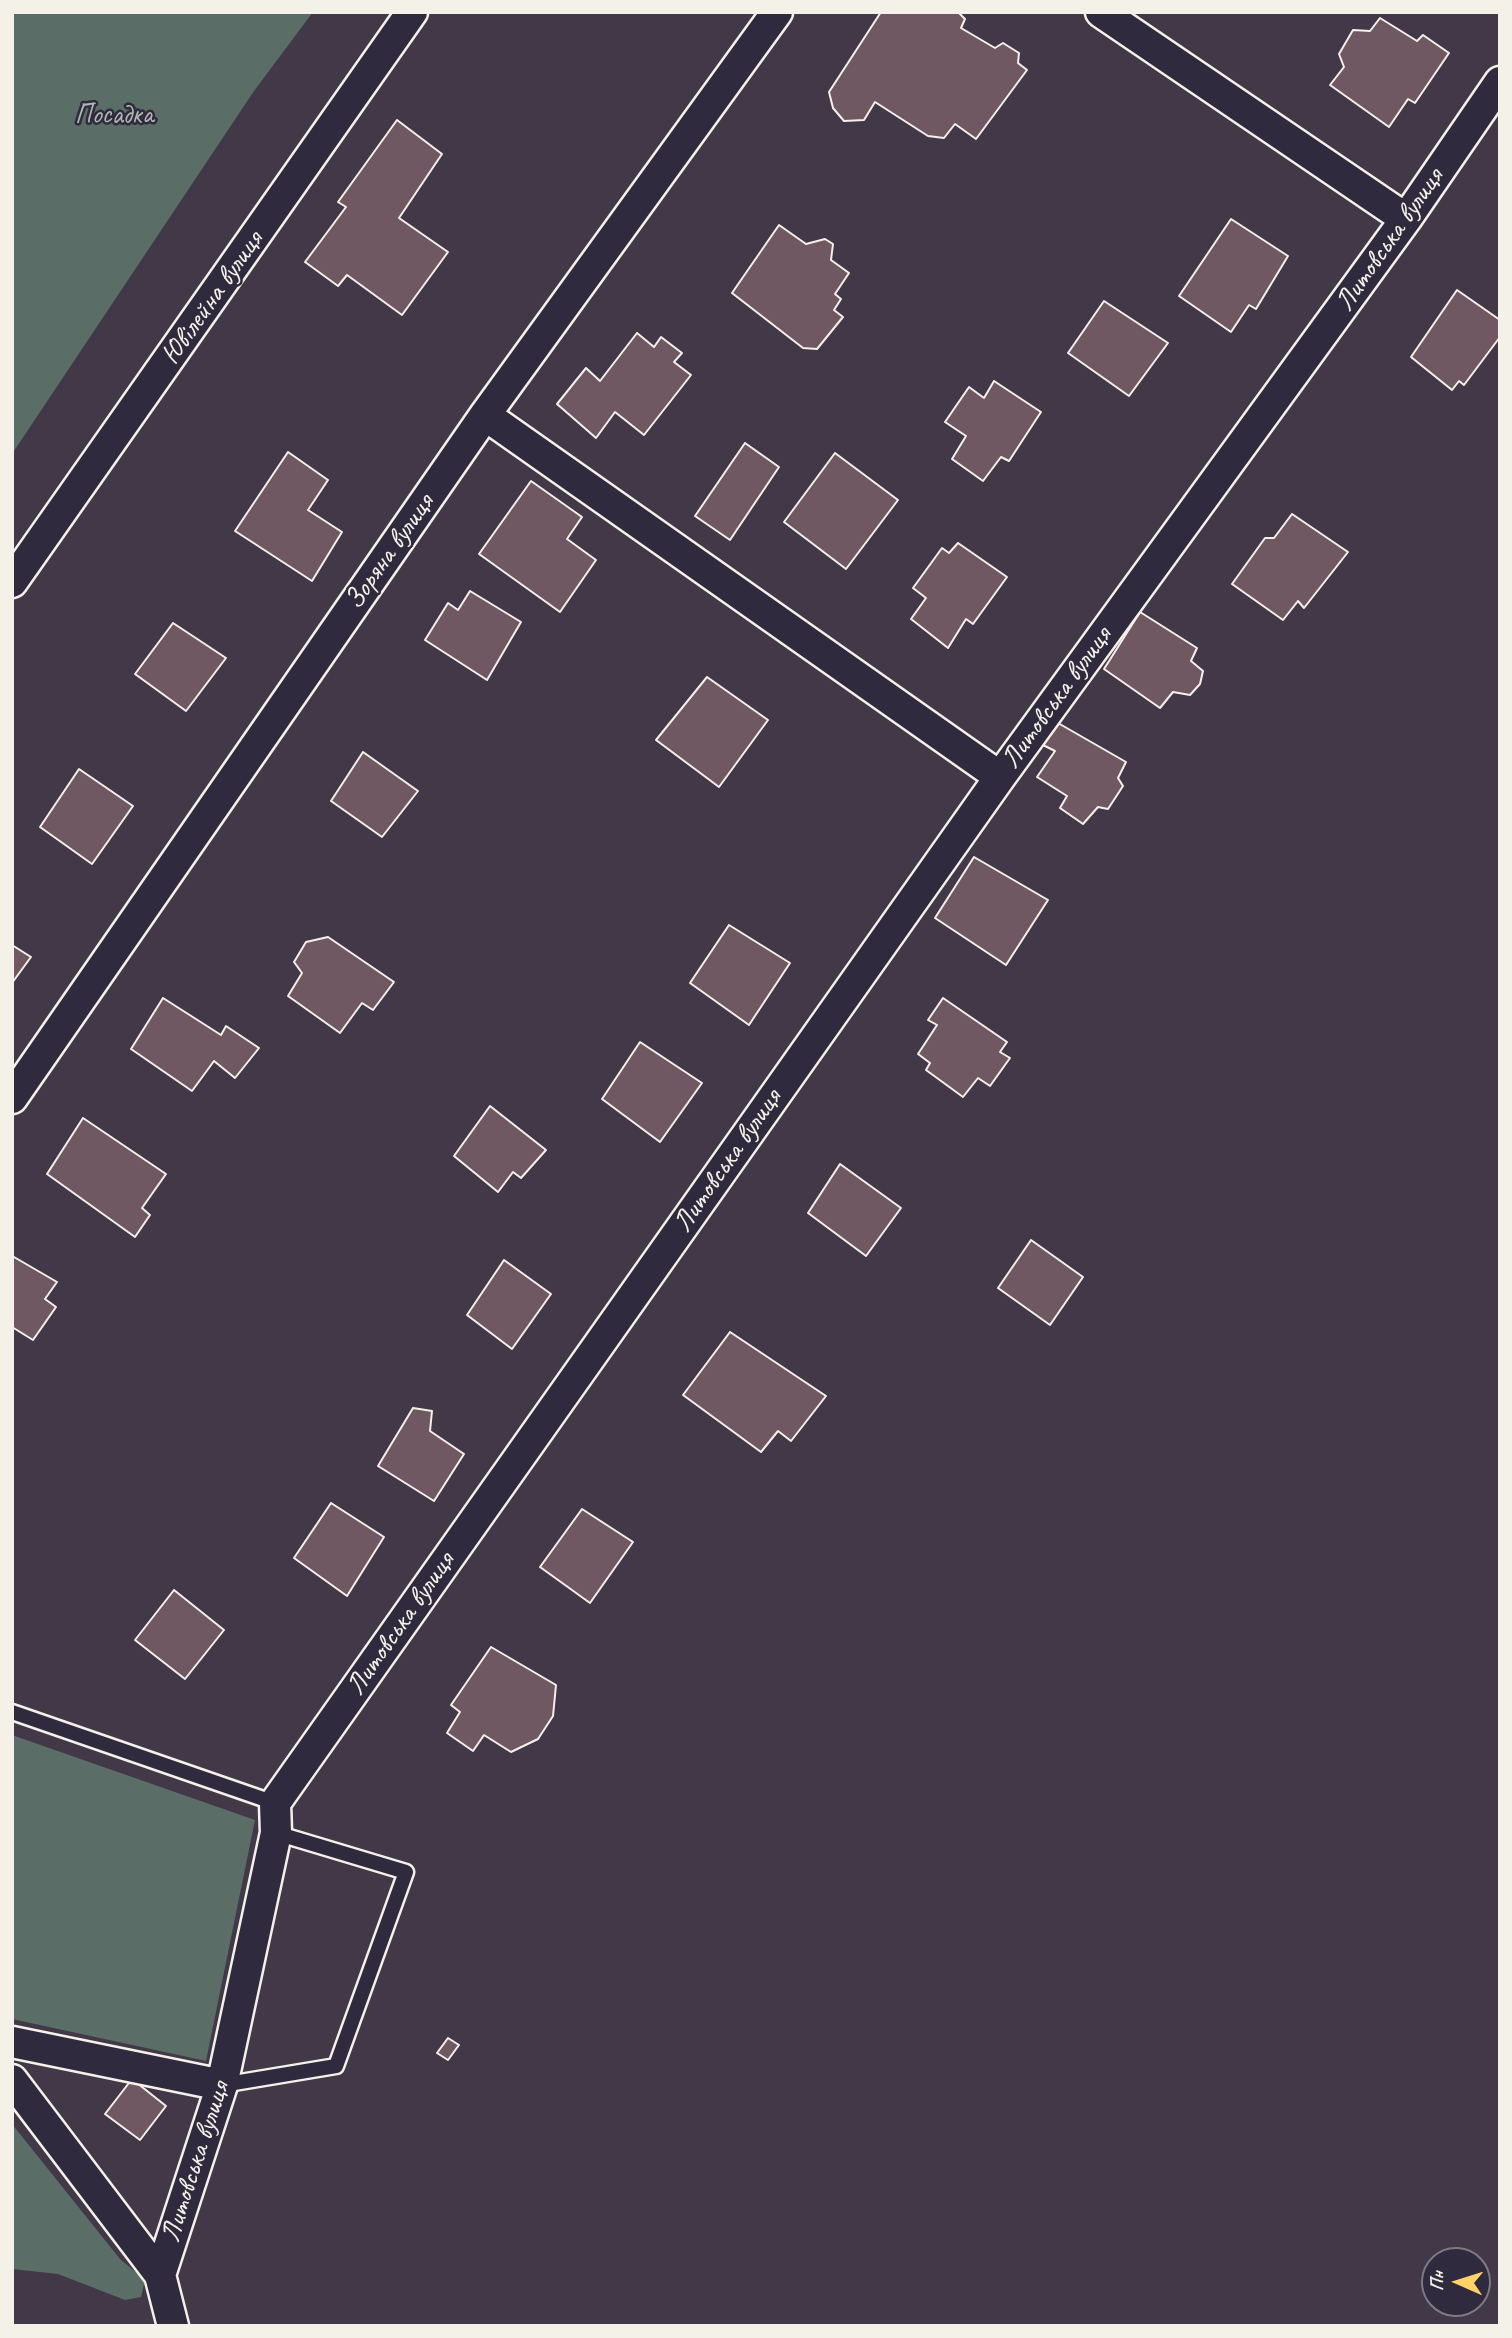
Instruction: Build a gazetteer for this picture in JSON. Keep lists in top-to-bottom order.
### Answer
{
  "streets": {
    "street": ["Литовська вулиця", "Ювілейна вулиця", "Зоряна вулиця"]
  },
  "parks": ["Посадка"],
  "north": "left"
}
